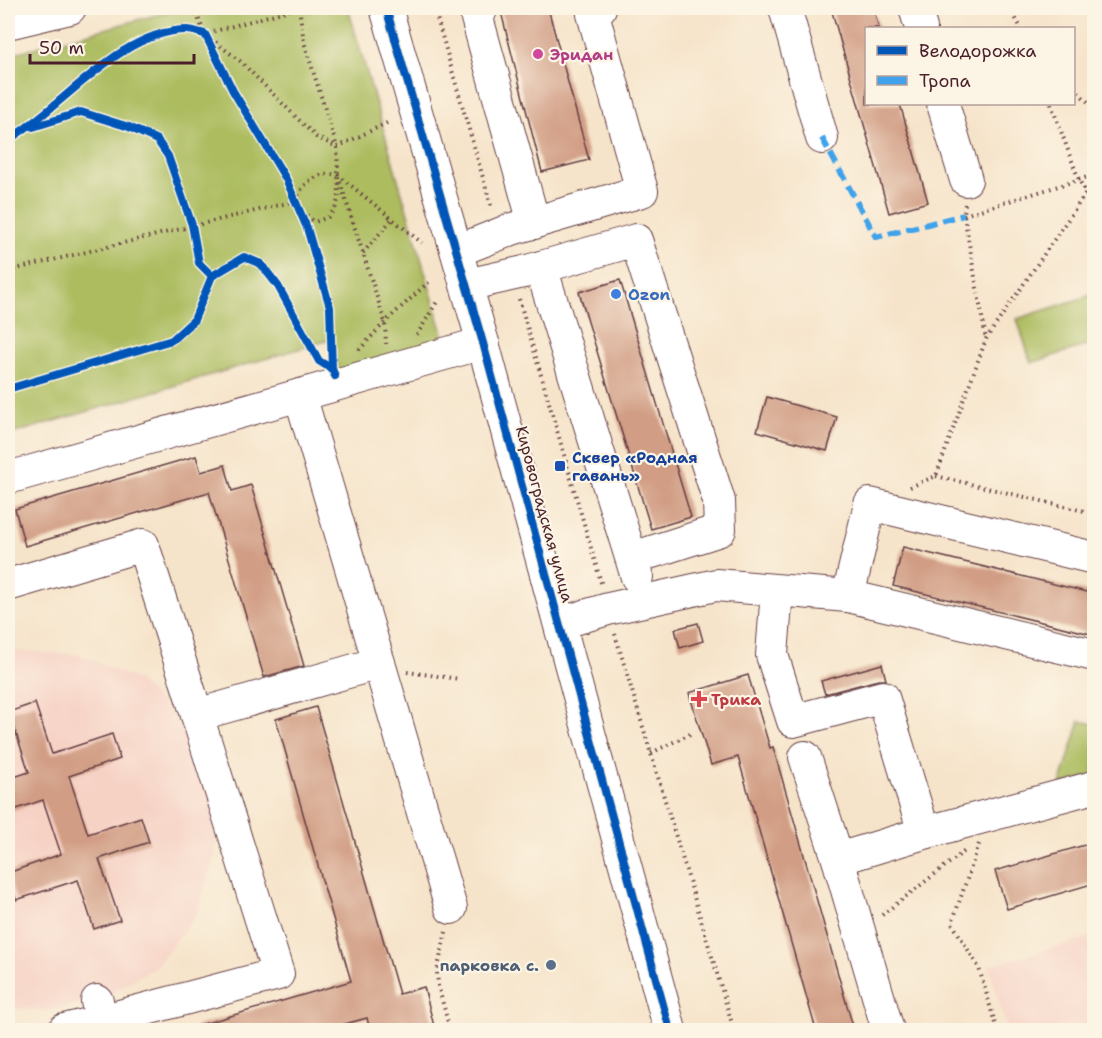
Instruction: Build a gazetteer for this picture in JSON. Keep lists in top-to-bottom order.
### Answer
{
  "streets": {
    "street": ["Кировоградская улица"]
  },
  "places": {
    "other": ["Эридан", "Ozon", "парковка с."],
    "transit": ["Сквер «Родная гавань»"],
    "health": ["Трика"]
  },
  "legend": ["Велодорожка", "Тропа"],
  "scale_bar": "50 m"
}
